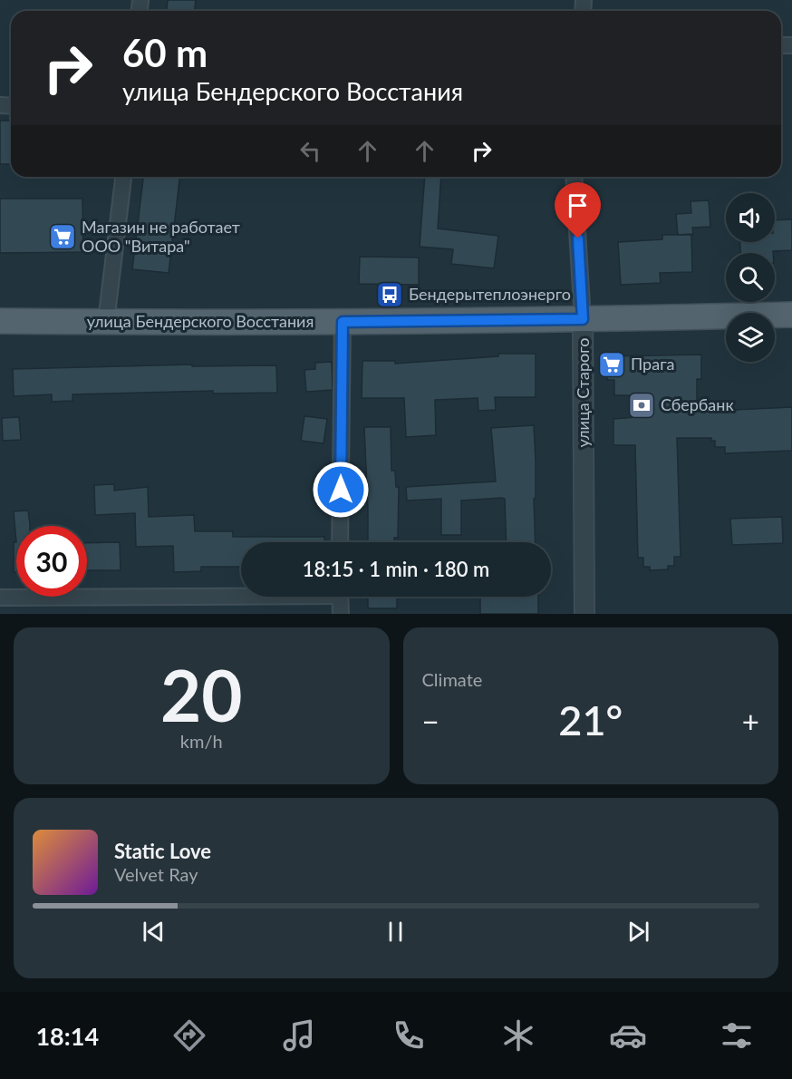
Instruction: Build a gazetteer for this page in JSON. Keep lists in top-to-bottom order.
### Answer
{
  "streets": {
    "main road": ["улица Бендерского Восстания"],
    "street": ["улица Старого"]
  },
  "crossings": [
    ["улица Бендерского Восстания", "улица Старого"]
  ],
  "places": {
    "supermarket": ["Магазин не работает ООО \"Витара\"", "Прага"],
    "bus stop": ["Бендерытеплоэнерго"],
    "bank": ["Сбербанк"]
  },
  "page": {
    "turn": ["60 m", "улица Бендерского Восстания"],
    "limit": "30",
    "trip": "18:15 · 1 min · 180 m",
    "tile": [
      ["20", "km/h"],
      "Climate"
    ],
    "heat": ["−", "21°", "+"],
    "song": ["Static Love", "Velvet Ray"],
    "tabs": "18:14"
  }
}
